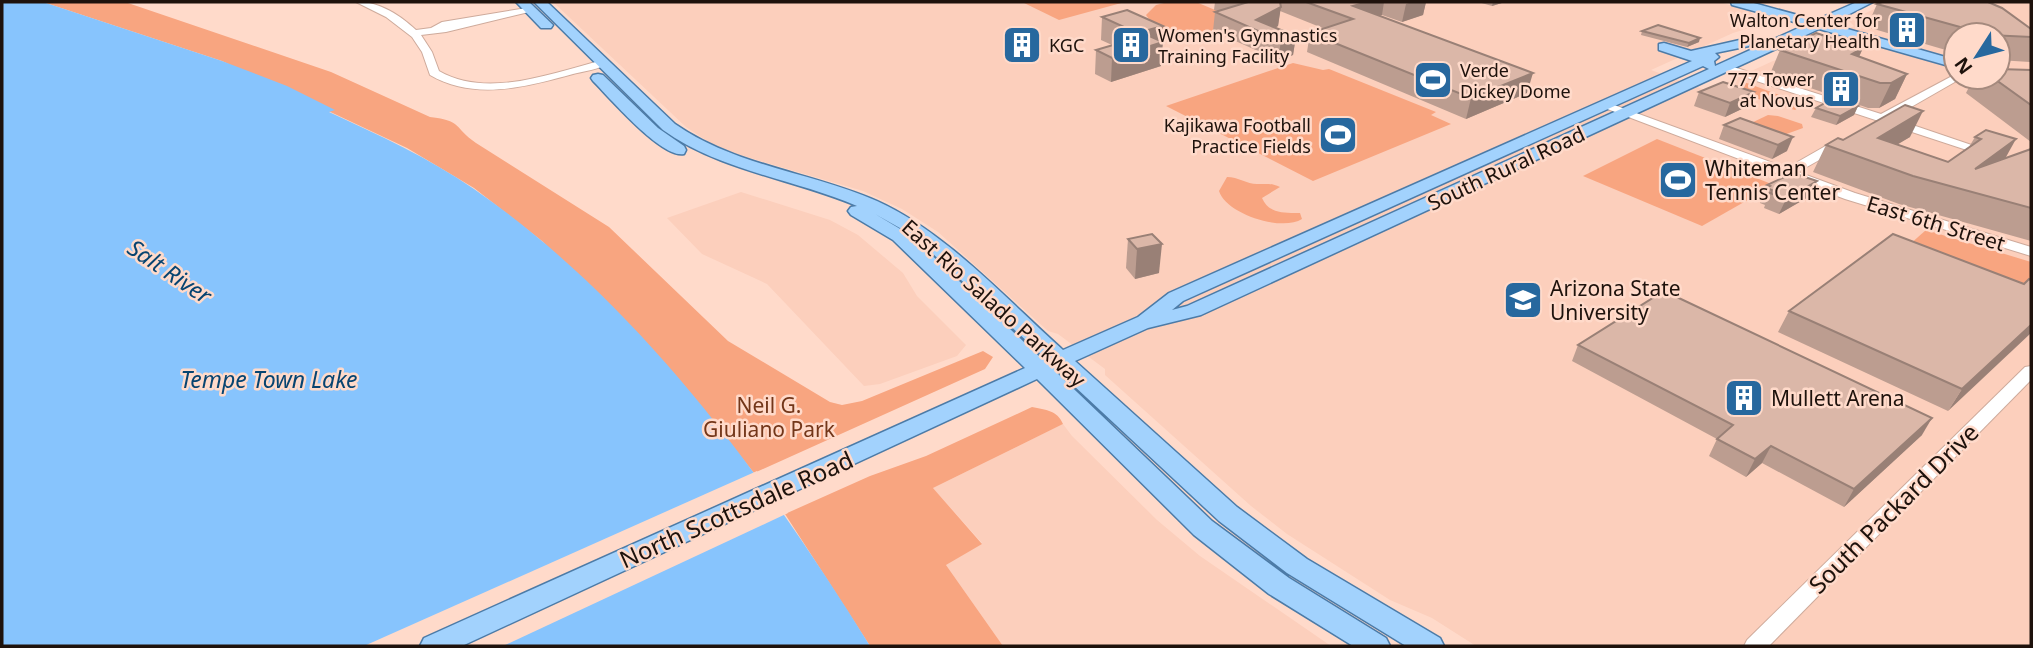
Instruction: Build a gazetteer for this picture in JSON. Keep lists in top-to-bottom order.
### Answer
{
  "streets": {
    "main road": ["South Rural Road", "East Rio Salado Parkway", "North Scottsdale Road"],
    "street": ["East 6th Street", "South Packard Drive"]
  },
  "crossings": [
    ["South Rural Road", "East 6th Street"],
    ["South Rural Road", "East Rio Salado Parkway"],
    ["South Rural Road", "North Scottsdale Road"],
    ["East Rio Salado Parkway", "North Scottsdale Road"]
  ],
  "water": ["Salt River", "Tempe Town Lake"],
  "parks": ["Neil G. Giuliano Park"],
  "places": {
    "building": [
      "Walton Center for Planetary Health",
      "KGC",
      "Women's Gymnastics Training Facility",
      "777 Tower at Novus",
      "Mullett Arena"
    ],
    "sports": ["Verde Dickey Dome", "Kajikawa Football Practice Fields", "Whiteman Tennis Center"],
    "school or university": ["Arizona State University"]
  },
  "north": "bottom left"
}
